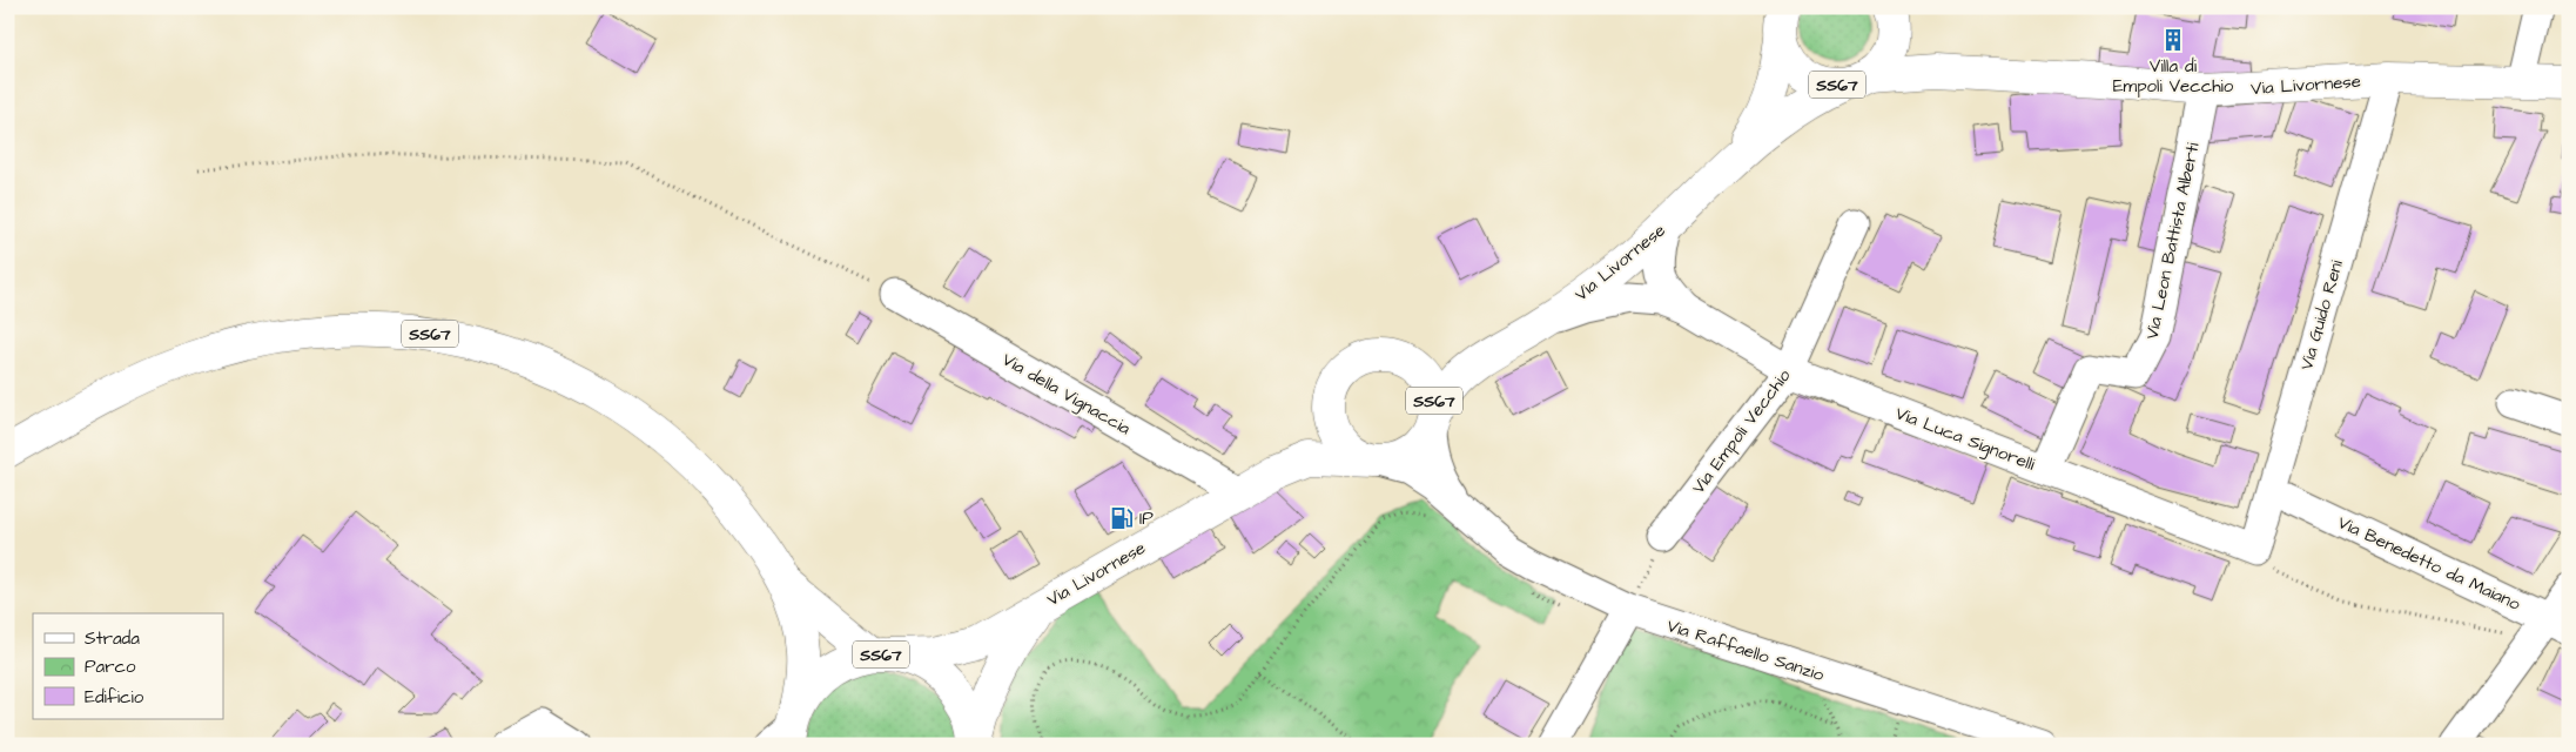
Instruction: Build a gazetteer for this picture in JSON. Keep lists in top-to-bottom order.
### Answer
{
  "streets": {
    "main road": ["SS67", "Via Livornese"],
    "street": [
      "Via Leon Battista Alberti",
      "Via Guido Reni",
      "Via della Vignaccia",
      "Via Empoli Vecchio",
      "Via Luca Signorelli",
      "Via Benedetto da Maiano",
      "Via Raffaello Sanzio"
    ]
  },
  "crossings": [
    ["SS67", "Via Livornese"],
    ["SS67", "Via Raffaello Sanzio"],
    ["Via Livornese", "Via Leon Battista Alberti"],
    ["Via Livornese", "Via Guido Reni"],
    ["Via Livornese", "Via della Vignaccia"],
    ["Via Livornese", "Via Raffaello Sanzio"],
    ["Via Leon Battista Alberti", "Via Luca Signorelli"],
    ["Via Guido Reni", "Via Luca Signorelli"],
    ["Via Empoli Vecchio", "Via Luca Signorelli"]
  ],
  "places": {
    "building": ["Villa di Empoli Vecchio"],
    "fuel station": ["IP"]
  },
  "legend": ["Strada", "Parco", "Edificio"]
}
